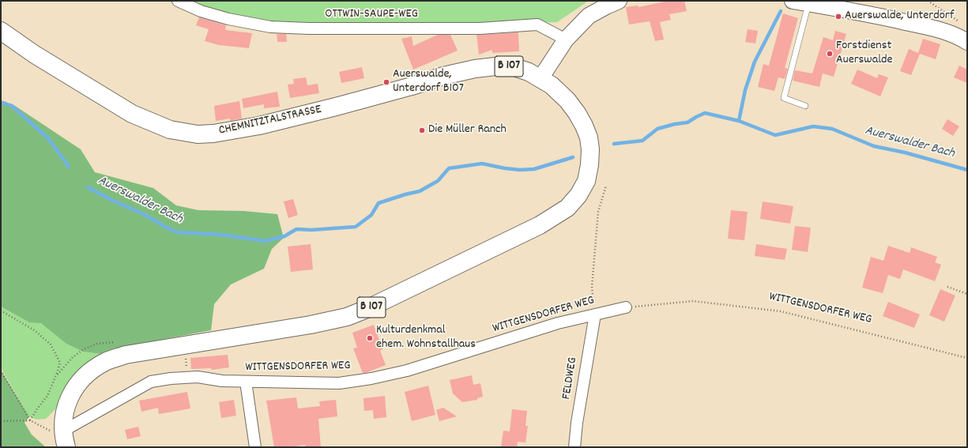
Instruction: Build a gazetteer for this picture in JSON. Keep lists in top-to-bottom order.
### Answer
{
  "streets": {
    "main road": ["B 107", "CHEMNITZTALSTRASSE"],
    "street": ["OTTWIN-SAUPE-WEG", "WITTGENSDORFER WEG", "FELDWEG"]
  },
  "crossings": [
    ["B 107", "CHEMNITZTALSTRASSE"],
    ["B 107", "WITTGENSDORFER WEG"],
    ["WITTGENSDORFER WEG", "FELDWEG"]
  ],
  "water": ["Auerswalder Bach"],
  "places": [
    "Auerswalde, Unterdorf",
    "Forstdienst Auerswalde",
    "Auerswalde, Unterdorf B107",
    "Die Müller Ranch",
    "Kulturdenkmal ehem. Wohnstallhaus"
  ]
}
